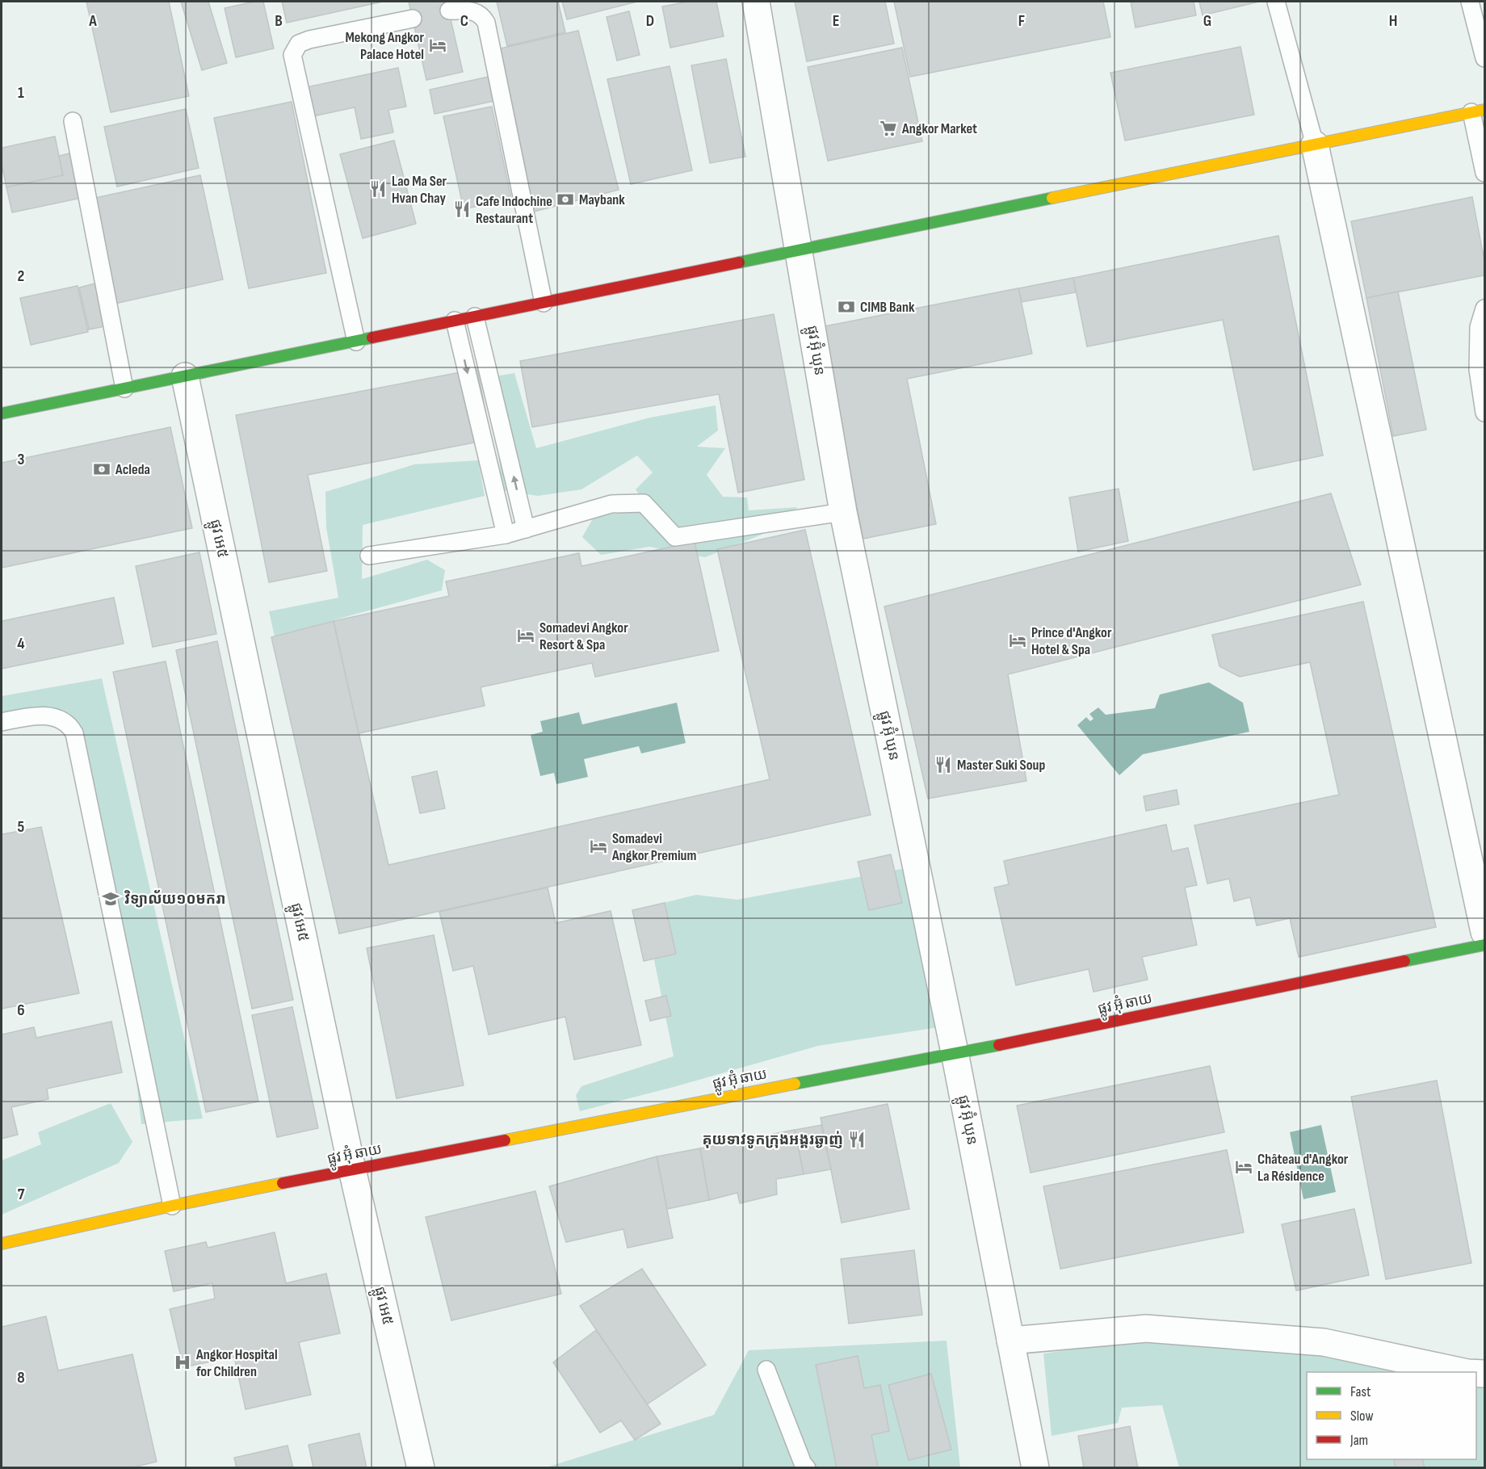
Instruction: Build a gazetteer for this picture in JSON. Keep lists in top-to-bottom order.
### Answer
{
  "streets": {
    "main road": ["ផ្លូវ អ៊ុំ ឆាយ"],
    "street": ["ផ្លូវ អ៊ុំ ឃុន", "ផ្លូវ អេ៥"]
  },
  "crossings": [
    ["ផ្លូវ អ៊ុំ ឃុន", "ផ្លូវ អ៊ុំ ឆាយ"],
    ["ផ្លូវ អេ៥", "ផ្លូវ អ៊ុំ ឆាយ"]
  ],
  "places": {
    "hotel": [
      "Mekong Angkor Palace Hotel",
      "Somadevi Angkor Resort & Spa",
      "Prince d'Angkor Hotel & Spa",
      "Somadevi Angkor Premium",
      "Château d'Angkor La Résidence"
    ],
    "supermarket": ["Angkor Market"],
    "restaurant": [
      "Lao Ma Ser Hvan Chay",
      "Cafe Indochine Restaurant",
      "Master Suki Soup",
      "គុយទាវទូកក្រុងអង្គរឆ្ងាញ់"
    ],
    "bank": ["Maybank", "CIMB Bank", "Acleda"],
    "school or university": ["វិទ្យាល័យ១០មករា"],
    "hospital": ["Angkor Hospital for Children"]
  },
  "legend": ["Fast", "Slow", "Jam"],
  "grid": {
    "columns": [
      "A",
      "B",
      "C",
      "D",
      "E",
      "F",
      "G",
      "H"
    ],
    "rows": [
      "1",
      "2",
      "3",
      "4",
      "5",
      "6",
      "7",
      "8"
    ]
  }
}
